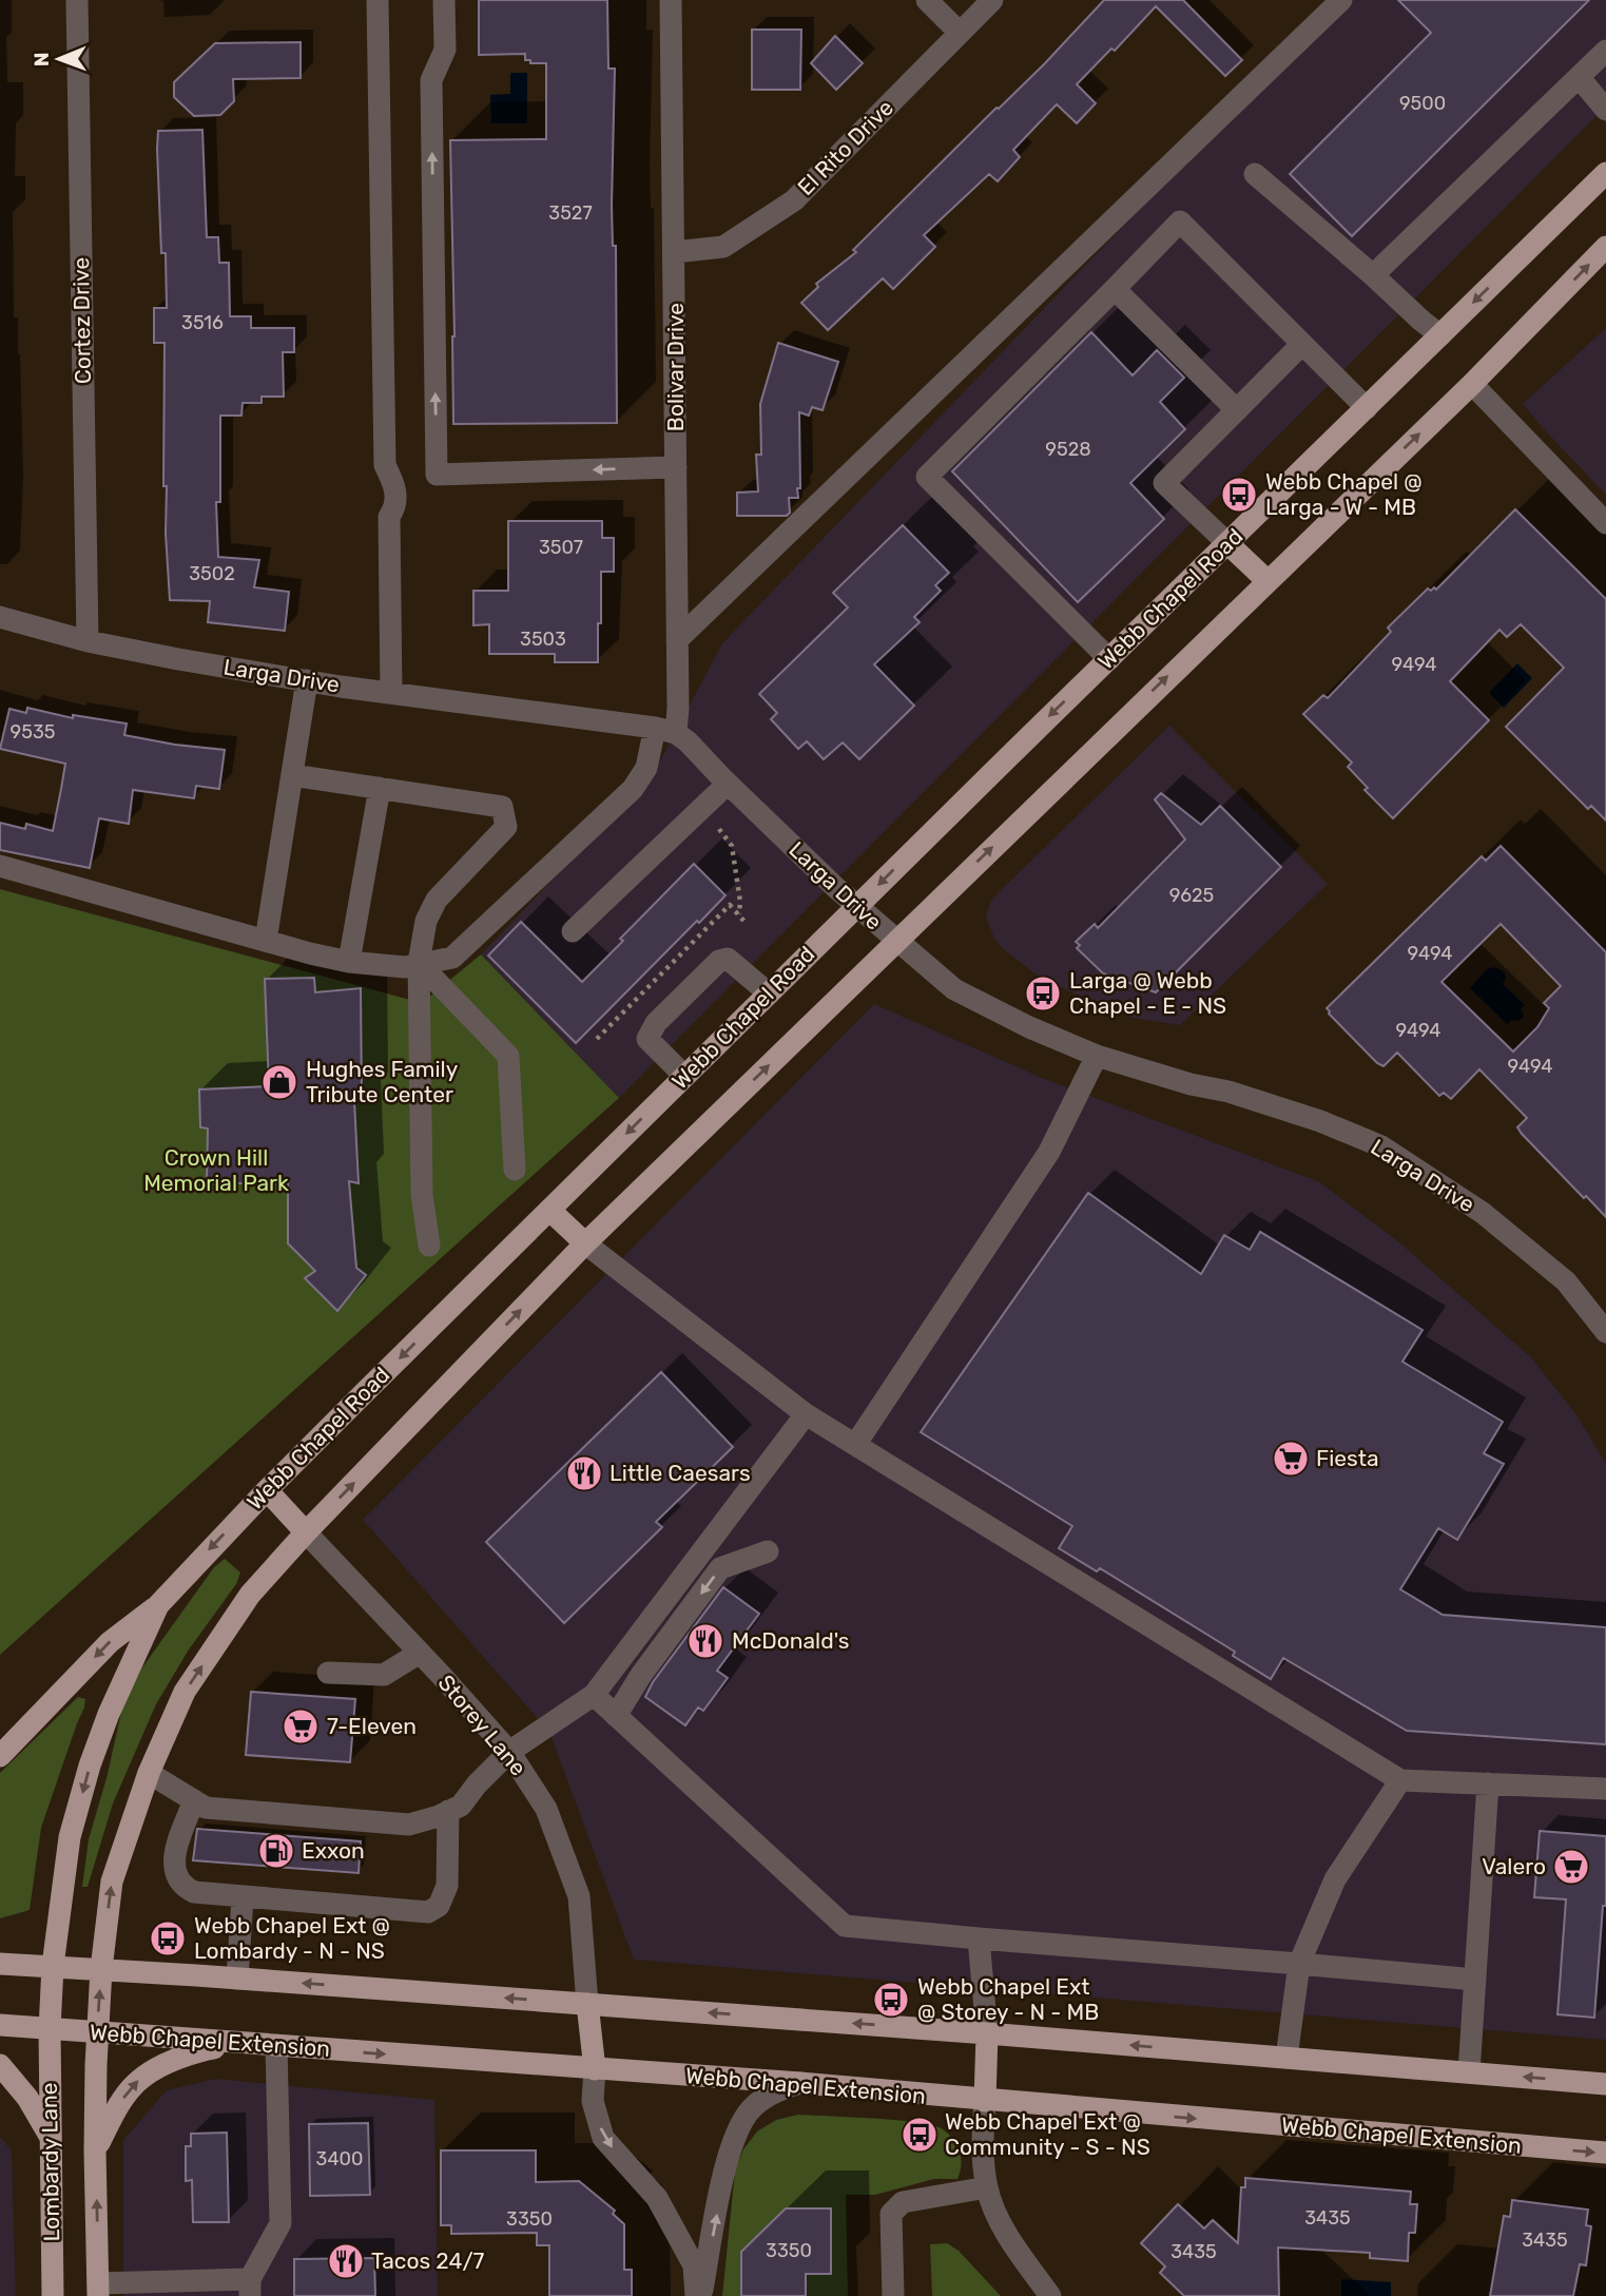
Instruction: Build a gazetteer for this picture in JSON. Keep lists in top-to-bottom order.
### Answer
{
  "streets": {
    "main road": ["Webb Chapel Road", "Webb Chapel Extension", "Lombardy Lane"],
    "street": [
      "El Rito Drive",
      "Cortez Drive",
      "Bolivar Drive",
      "Larga Drive",
      "Storey Lane"
    ]
  },
  "crossings": [
    ["El Rito Drive", "Bolivar Drive"],
    ["Cortez Drive", "Larga Drive"],
    ["Bolivar Drive", "Larga Drive"],
    ["Webb Chapel Road", "Larga Drive"],
    ["Webb Chapel Road", "Webb Chapel Extension"],
    ["Webb Chapel Road", "Lombardy Lane"],
    ["Webb Chapel Extension", "Lombardy Lane"]
  ],
  "parks": ["Crown Hill Memorial Park"],
  "places": {
    "bus stop": [
      "Webb Chapel @ Larga - W - MB",
      "Larga @ Webb Chapel - E - NS",
      "Webb Chapel Ext @ Lombardy - N - NS",
      "Webb Chapel Ext @ Storey - N - MB",
      "Webb Chapel Ext @ Community - S - NS"
    ],
    "shop": ["Hughes Family Tribute Center"],
    "supermarket": ["Fiesta", "7-Eleven", "Valero"],
    "restaurant": ["Little Caesars", "McDonald's", "Tacos 24/7"],
    "fuel station": ["Exxon"]
  },
  "house_numbers": [
    "9500",
    "3527",
    "3516",
    "9528",
    "3507",
    "3502",
    "3503",
    "9494",
    "9535",
    "9625",
    "9494",
    "9494",
    "9494",
    "3400",
    "3435",
    "3350",
    "3435",
    "3350",
    "3435"
  ],
  "north": "left"
}
